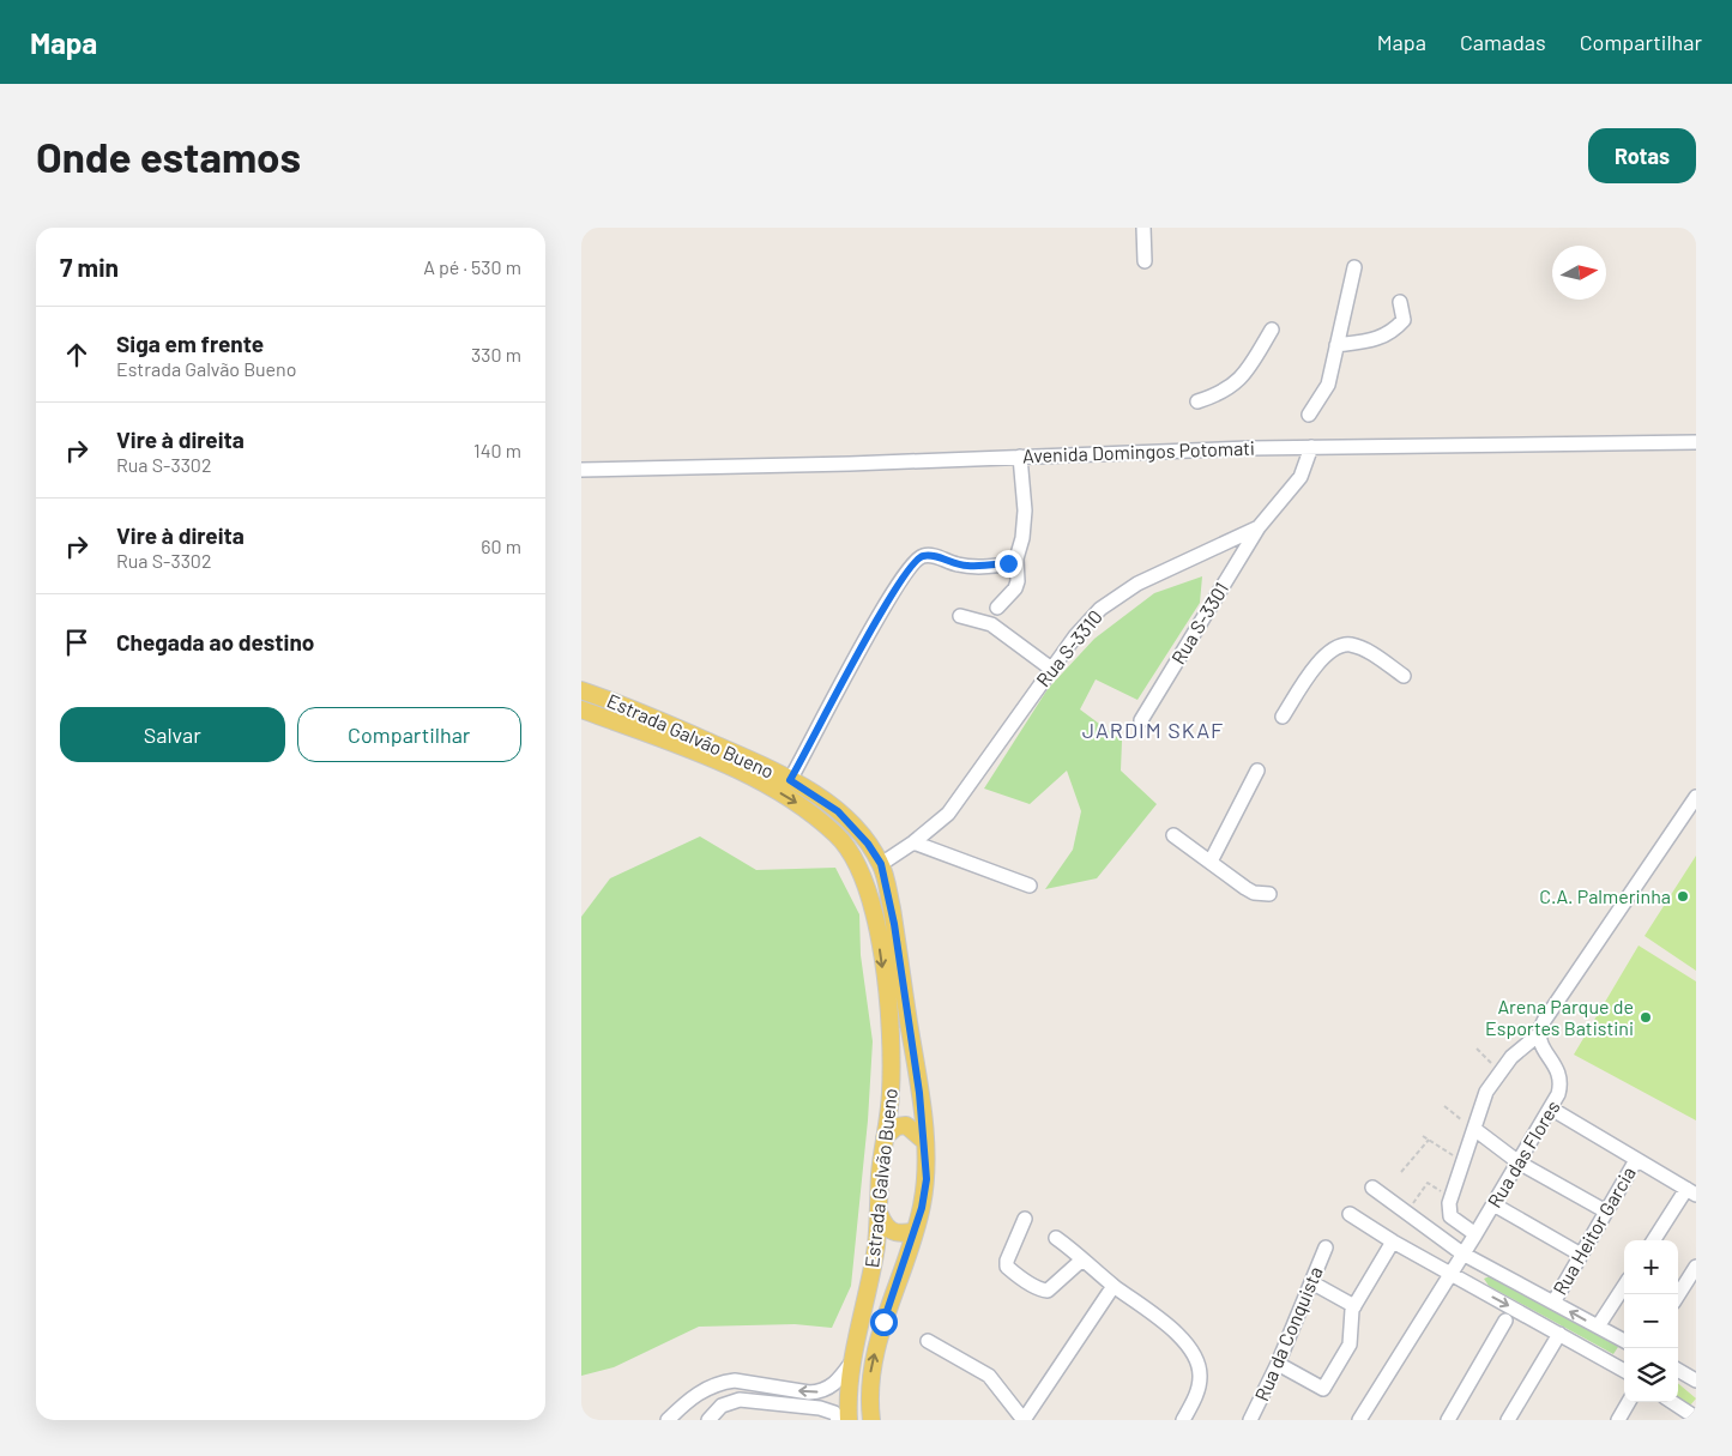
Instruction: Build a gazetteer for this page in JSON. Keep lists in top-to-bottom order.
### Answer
{
  "streets": {
    "main road": ["Estrada Galvão Bueno"],
    "street": [
      "Avenida Domingos Potomati",
      "Rua S-3301",
      "Rua S-3310",
      "Rua das Flores",
      "Rua Heitor Garcia",
      "Rua da Conquista"
    ]
  },
  "crossings": [
    ["Avenida Domingos Potomati", "Rua S-3310"],
    ["Rua S-3301", "Rua S-3310"],
    ["Rua S-3310", "Estrada Galvão Bueno"]
  ],
  "districts": ["JARDIM SKAF"],
  "places": ["C.A. Palmerinha", "Arena Parque de Esportes Batistini"],
  "north": "right",
  "page": {
    "header": "Mapa",
    "nav": ["Mapa", "Camadas", "Compartilhar"],
    "buttons": [
      "Rotas",
      ["Salvar", "Compartilhar"]
    ],
    "title": "Onde estamos",
    "heading": ["7 min", "A pé · 530 m"],
    "list": [
      ["Siga em frente", "Estrada Galvão Bueno", "330 m"],
      ["Vire à direita", "Rua S-3302", "140 m"],
      ["Vire à direita", "Rua S-3302", "60 m"],
      "Chegada ao destino"
    ],
    "map_buttons": ["+", "−"]
  }
}
